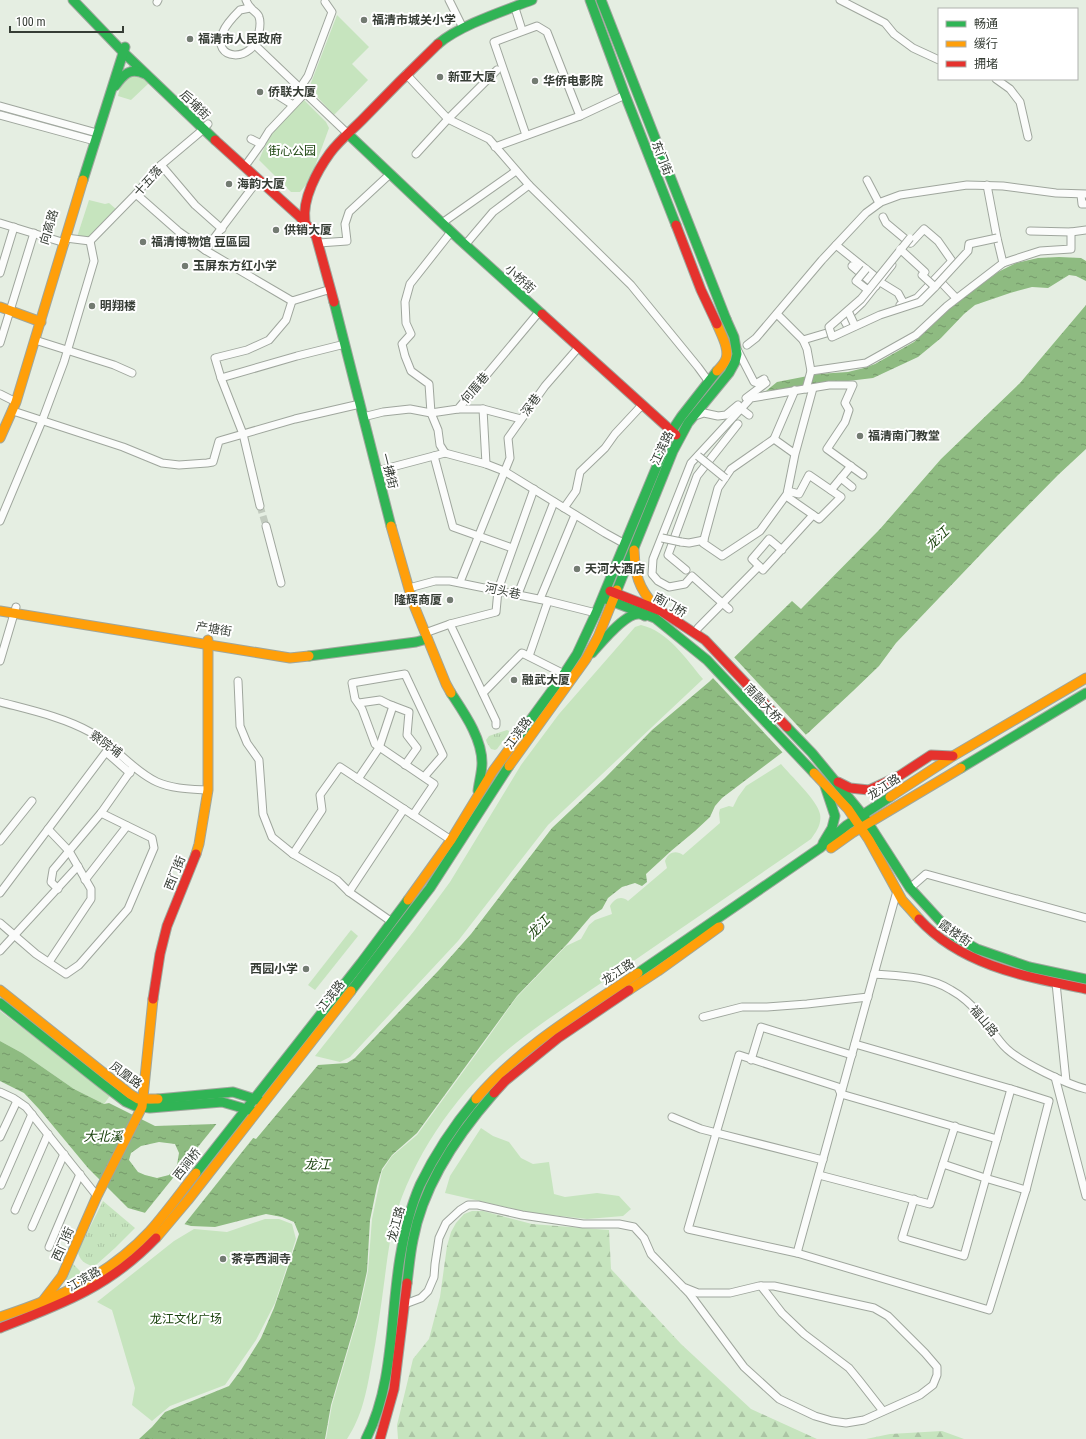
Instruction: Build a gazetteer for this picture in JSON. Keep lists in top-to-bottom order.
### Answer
{
  "streets": {
    "main road": [
      "后埔街",
      "东门街",
      "向高路",
      "小桥街",
      "江滨路",
      "一拂街",
      "南门桥",
      "产塘街",
      "南融大桥",
      "龙江路",
      "西门街",
      "霞楼街",
      "凤凰路",
      "西涧桥"
    ],
    "street": [
      "十五落",
      "何厝巷",
      "深巷",
      "河头巷",
      "察院埔",
      "福山路"
    ]
  },
  "crossings": [
    ["后埔街", "十五落"],
    ["后埔街", "向高路"],
    ["后埔街", "一拂街"],
    ["东门街", "江滨路"],
    ["小桥街", "何厝巷"],
    ["小桥街", "深巷"],
    ["小桥街", "江滨路"],
    ["何厝巷", "一拂街"],
    ["深巷", "河头巷"],
    ["江滨路", "一拂街"],
    ["江滨路", "河头巷"],
    ["江滨路", "南门桥"],
    ["江滨路", "西门街"],
    ["江滨路", "凤凰路"],
    ["江滨路", "西涧桥"],
    ["一拂街", "河头巷"],
    ["一拂街", "产塘街"],
    ["南门桥", "南融大桥"],
    ["产塘街", "西门街"],
    ["察院埔", "西门街"],
    ["龙江路", "霞楼街"],
    ["西门街", "凤凰路"]
  ],
  "water": ["龙江", "大北溪"],
  "parks": ["街心公园", "龙江文化广场"],
  "places": [
    "福清市城关小学",
    "福清市人民政府",
    "新亚大厦",
    "华侨电影院",
    "侨联大厦",
    "海韵大厦",
    "供销大厦",
    "福清博物馆 豆區园",
    "玉屏东方红小学",
    "明翔楼",
    "福清南门教堂",
    "天河大酒店",
    "隆辉商厦",
    "融武大厦",
    "西园小学",
    "茶亭西涧寺"
  ],
  "legend": ["畅通", "缓行", "拥堵"],
  "scale_bar": "100 m"
}
